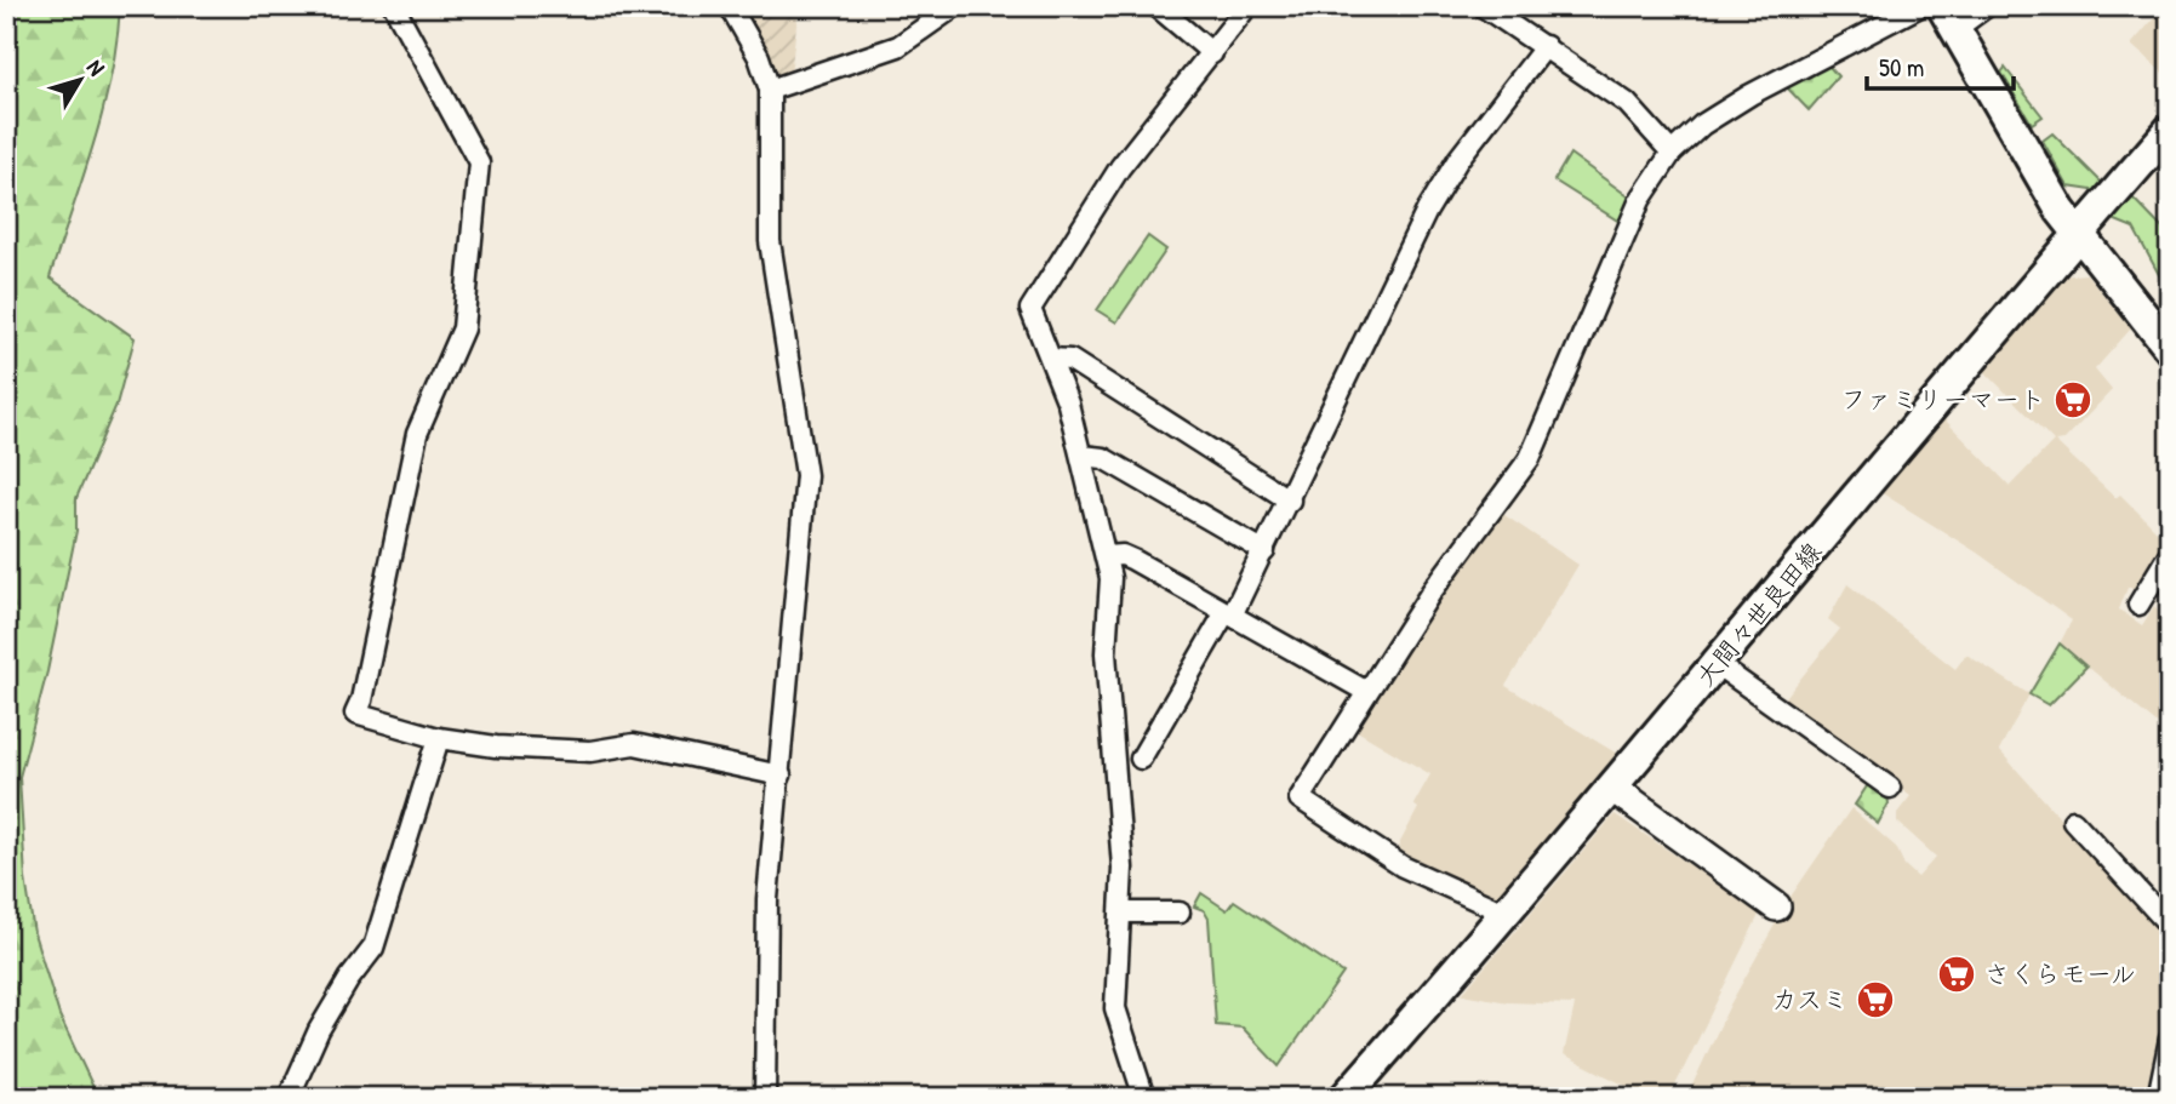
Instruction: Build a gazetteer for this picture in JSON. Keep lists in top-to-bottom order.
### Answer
{
  "streets": {
    "main road": ["大間々世良田線"]
  },
  "places": {
    "supermarket": ["ファミリーマート", "さくらモール", "カスミ"]
  },
  "scale_bar": "50 m",
  "north": "top right"
}
